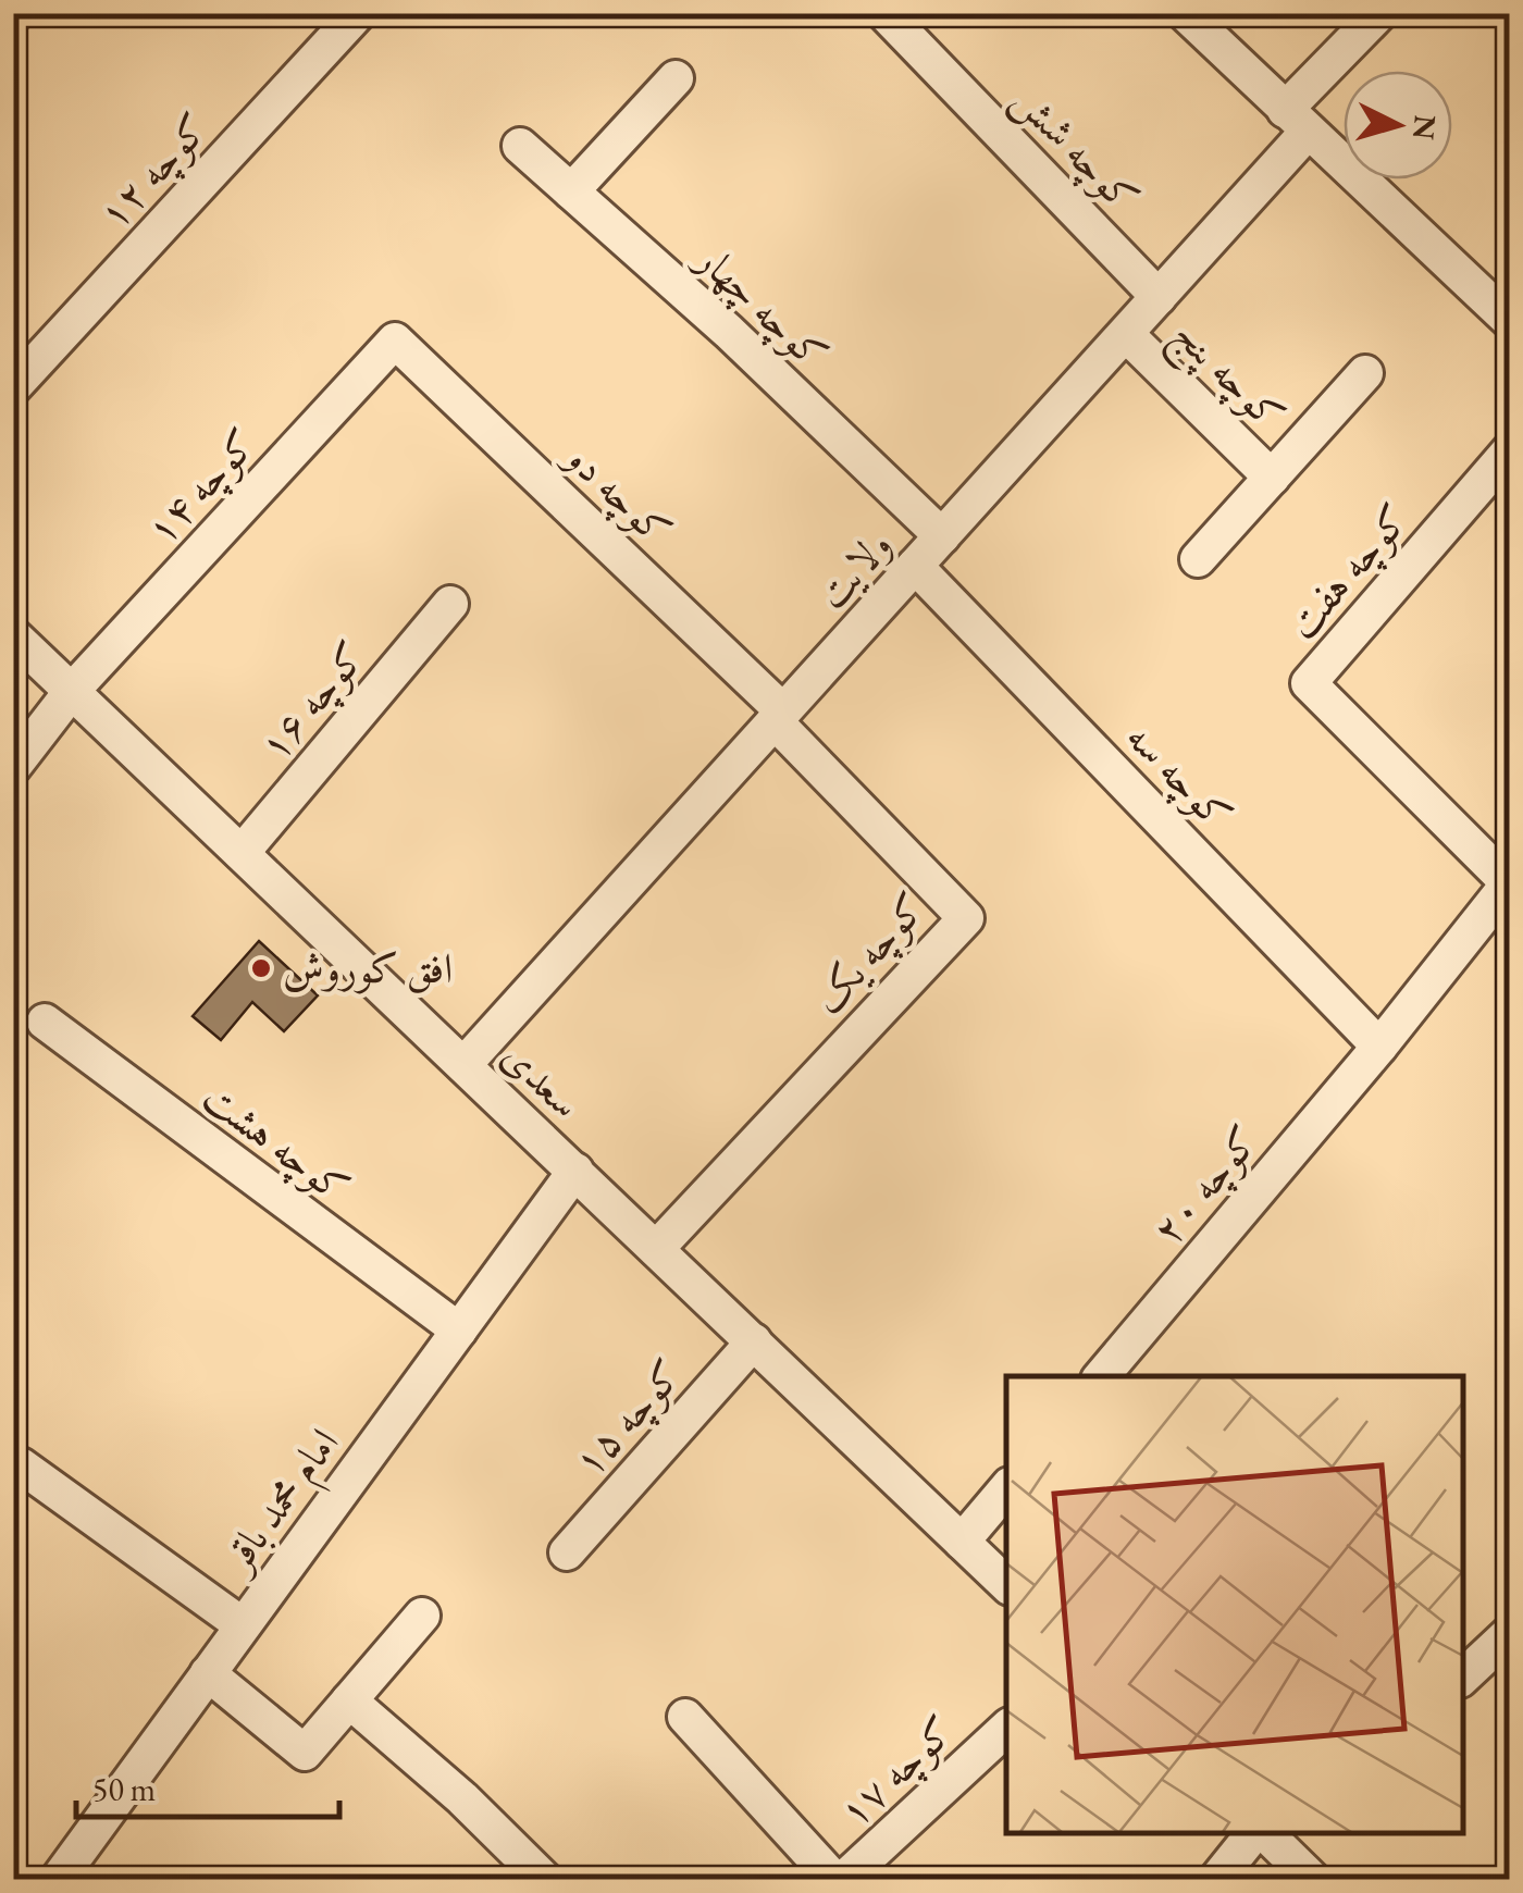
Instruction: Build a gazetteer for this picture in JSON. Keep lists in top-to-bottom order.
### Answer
{
  "streets": {
    "street": [
      "کوچه شش",
      "کوچه ۱۲",
      "کوچه چهار",
      "کوچه پنج",
      "کوچه ۱۴",
      "کوچه دو",
      "ولایت",
      "کوچه هفت",
      "کوچه ۱۶",
      "کوچه سه",
      "کوچه یک",
      "سعدی",
      "کوچه هشت",
      "کوچه ۲۰",
      "کوچه ۱۵",
      "امام محمد باقر",
      "کوچه ۱۷"
    ]
  },
  "crossings": [
    ["کوچه شش", "ولایت"],
    ["کوچه چهار", "ولایت"],
    ["کوچه پنج", "ولایت"],
    ["کوچه ۱۴", "کوچه دو"],
    ["کوچه ۱۴", "سعدی"],
    ["کوچه دو", "ولایت"],
    ["کوچه دو", "کوچه یک"],
    ["ولایت", "کوچه سه"],
    ["ولایت", "کوچه یک"],
    ["ولایت", "سعدی"],
    ["کوچه هفت", "کوچه ۲۰"],
    ["کوچه ۱۶", "سعدی"],
    ["کوچه سه", "کوچه ۲۰"],
    ["کوچه یک", "سعدی"],
    ["سعدی", "کوچه ۱۵"],
    ["سعدی", "امام محمد باقر"],
    ["کوچه هشت", "امام محمد باقر"]
  ],
  "places": ["افق کوروش"],
  "scale_bar": "50 m",
  "north": "right"
}
